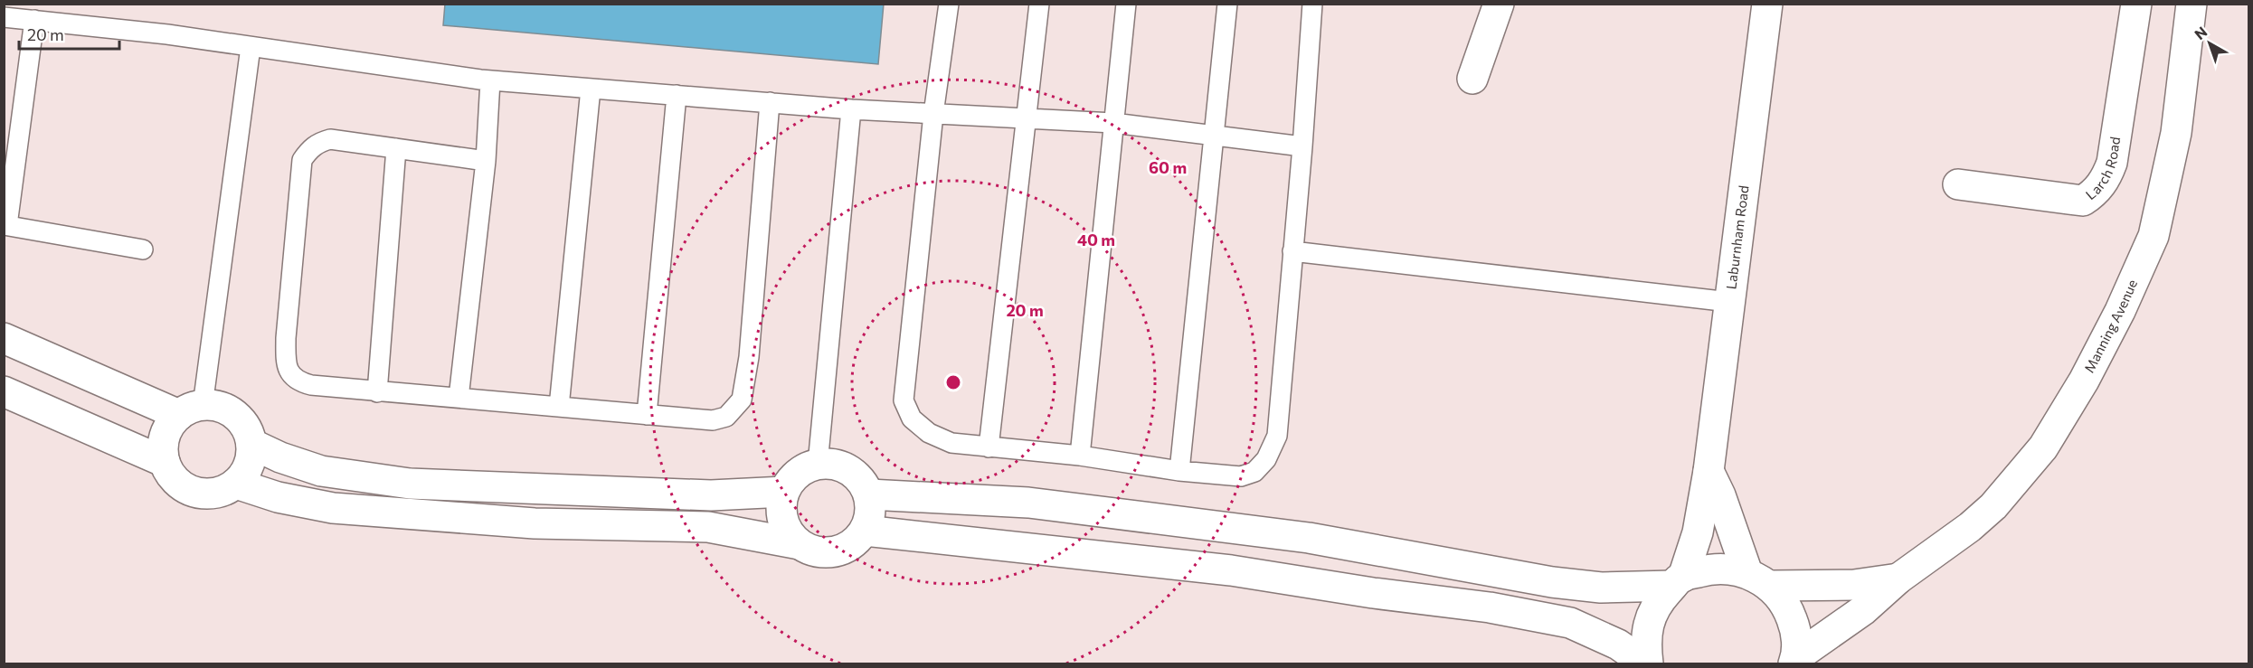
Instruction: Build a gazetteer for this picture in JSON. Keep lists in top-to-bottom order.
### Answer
{
  "streets": {
    "street": ["Larch Road", "Laburnham Road", "Manning Avenue"]
  },
  "crossings": [
    ["Laburnham Road", "Manning Avenue"]
  ],
  "scale_bar": "20 m",
  "north": "top left",
  "rings": ["60 m", "40 m", "20 m"]
}
